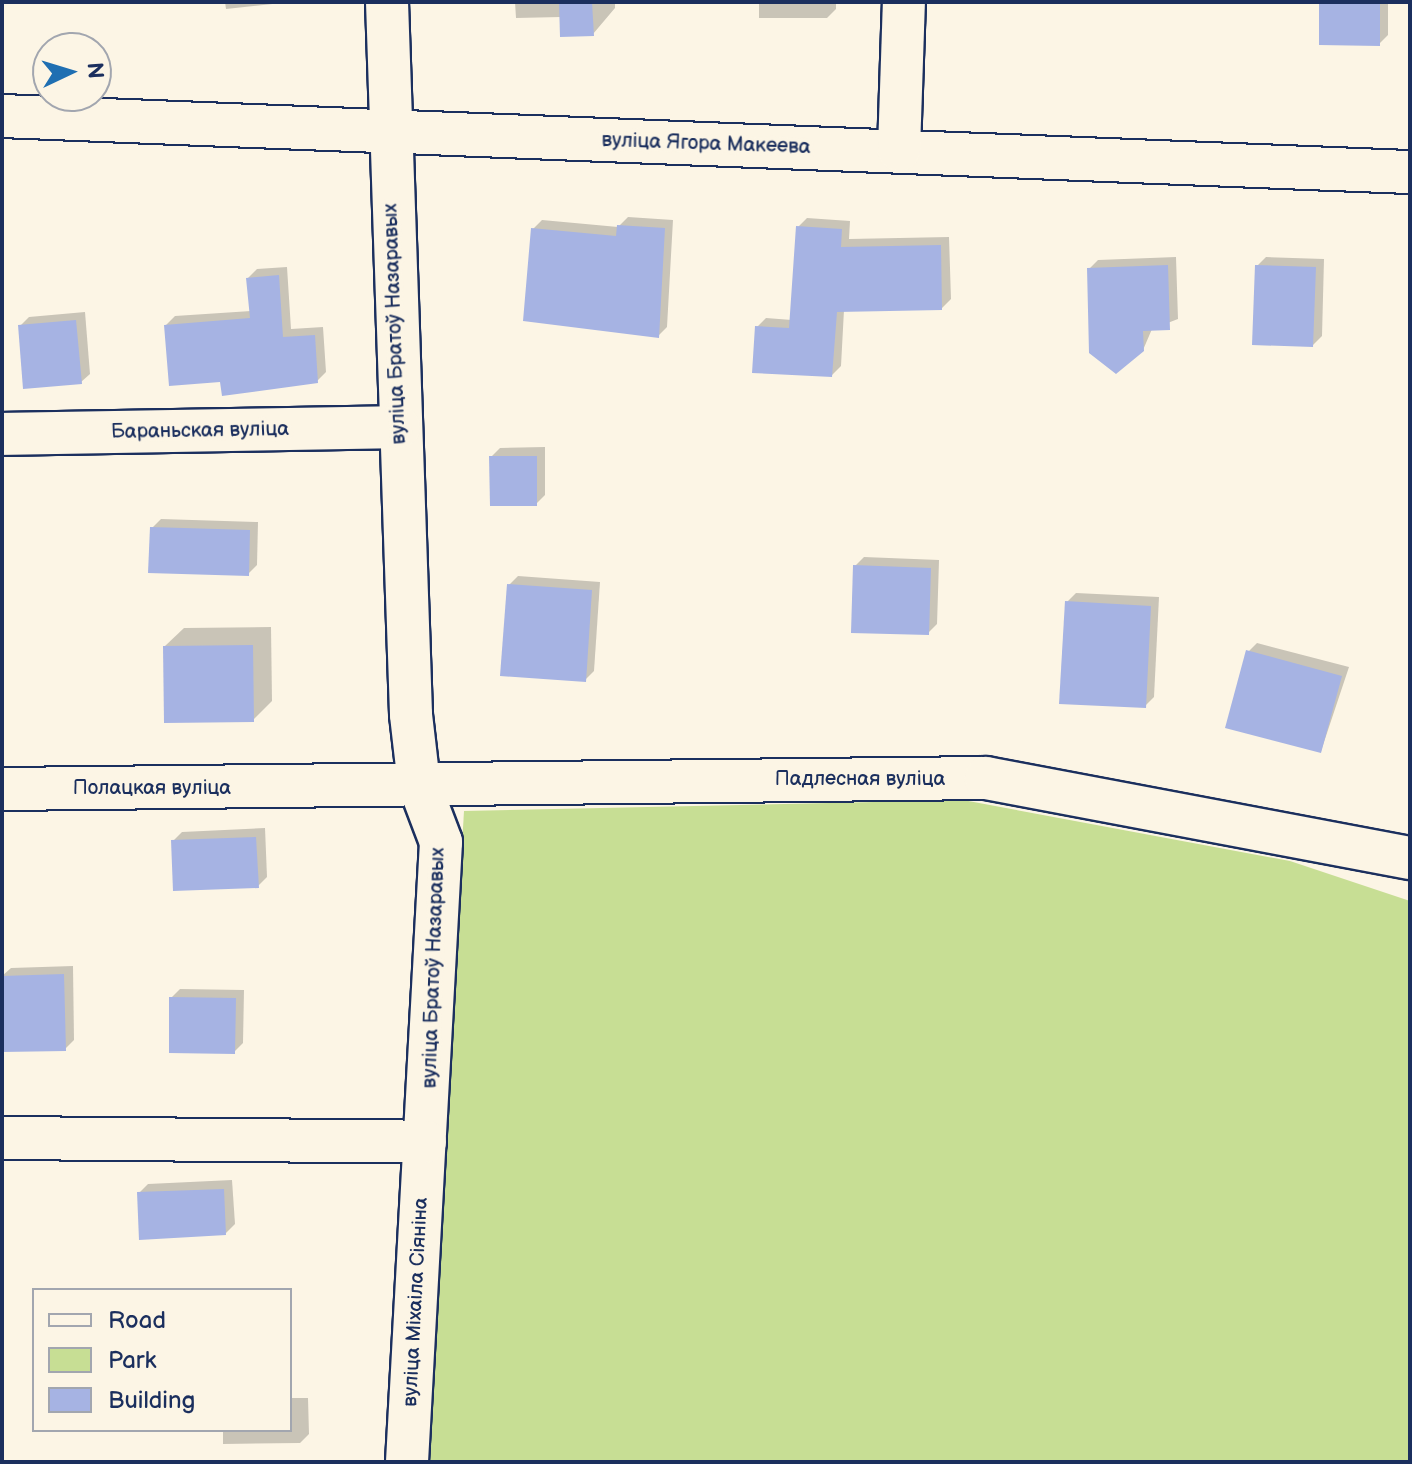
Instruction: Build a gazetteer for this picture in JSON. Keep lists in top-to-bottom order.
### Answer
{
  "streets": {
    "street": [
      "вуліца Ягора Макеева",
      "вуліца Братоў Назаравых",
      "Бараньская вуліца",
      "Падлесная вуліца",
      "Полацкая вуліца",
      "вуліца Міхаіла Сіяніна"
    ]
  },
  "crossings": [
    ["вуліца Ягора Макеева", "вуліца Братоў Назаравых"],
    ["вуліца Братоў Назаравых", "Бараньская вуліца"],
    ["вуліца Братоў Назаравых", "Падлесная вуліца"],
    ["вуліца Братоў Назаравых", "вуліца Міхаіла Сіяніна"],
    ["Падлесная вуліца", "Полацкая вуліца"]
  ],
  "legend": ["Road", "Park", "Building"],
  "north": "right"
}
